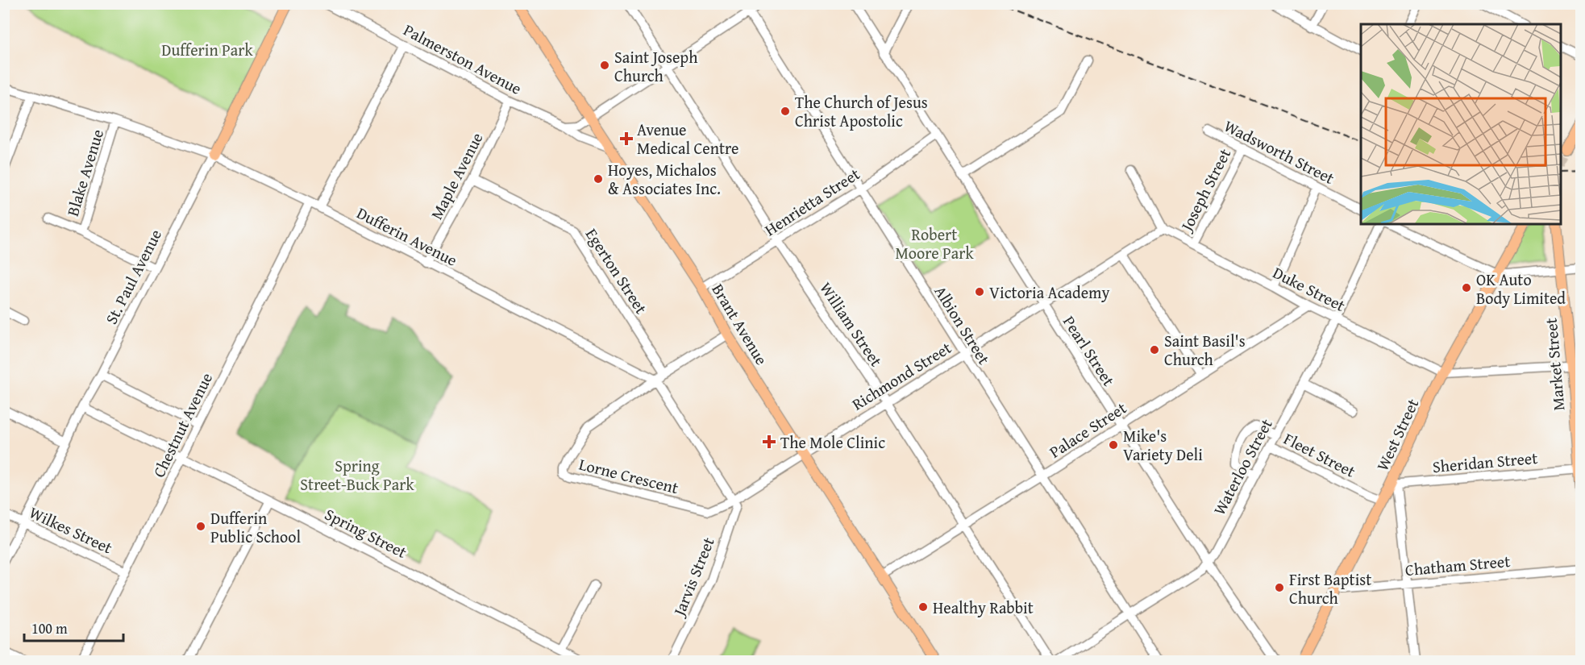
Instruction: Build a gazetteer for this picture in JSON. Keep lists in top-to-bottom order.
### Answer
{
  "streets": {
    "main road": [
      "St. Paul Avenue",
      "Brant Avenue",
      "Market Street",
      "West Street"
    ],
    "street": [
      "Palmerston Avenue",
      "Wadsworth Street",
      "Blake Avenue",
      "Maple Avenue",
      "Joseph Street",
      "Henrietta Street",
      "Dufferin Avenue",
      "Egerton Street",
      "Duke Street",
      "William Street",
      "Albion Street",
      "Pearl Street",
      "Richmond Street",
      "Chestnut Avenue",
      "Palace Street",
      "Fleet Street",
      "Sheridan Street",
      "Waterloo Street",
      "Lorne Crescent",
      "Wilkes Street",
      "Spring Street",
      "Chatham Street",
      "Jarvis Street"
    ]
  },
  "crossings": [
    ["Palmerston Avenue", "Maple Avenue"],
    ["Palmerston Avenue", "Brant Avenue"],
    ["Wadsworth Street", "Joseph Street"],
    ["Blake Avenue", "Dufferin Avenue"],
    ["Blake Avenue", "St. Paul Avenue"],
    ["Maple Avenue", "Dufferin Avenue"],
    ["Maple Avenue", "Egerton Street"],
    ["Joseph Street", "Duke Street"],
    ["Henrietta Street", "Brant Avenue"],
    ["Henrietta Street", "William Street"],
    ["Henrietta Street", "Albion Street"],
    ["Henrietta Street", "Pearl Street"],
    ["Dufferin Avenue", "St. Paul Avenue"],
    ["Dufferin Avenue", "Chestnut Avenue"],
    ["Dufferin Avenue", "Lorne Crescent"],
    ["Egerton Street", "Lorne Crescent"],
    ["St. Paul Avenue", "Wilkes Street"],
    ["St. Paul Avenue", "Spring Street"],
    ["Duke Street", "Richmond Street"],
    ["Duke Street", "Palace Street"],
    ["Duke Street", "West Street"],
    ["Duke Street", "Waterloo Street"],
    ["Brant Avenue", "Richmond Street"],
    ["Brant Avenue", "Palace Street"],
    ["Brant Avenue", "Lorne Crescent"],
    ["William Street", "Richmond Street"],
    ["William Street", "Palace Street"],
    ["Albion Street", "Richmond Street"],
    ["Albion Street", "Palace Street"],
    ["Albion Street", "Waterloo Street"],
    ["Pearl Street", "Richmond Street"],
    ["Pearl Street", "Palace Street"],
    ["Pearl Street", "Waterloo Street"],
    ["Market Street", "Sheridan Street"],
    ["Richmond Street", "Lorne Crescent"],
    ["Chestnut Avenue", "Wilkes Street"],
    ["Chestnut Avenue", "Spring Street"],
    ["West Street", "Fleet Street"],
    ["West Street", "Sheridan Street"],
    ["West Street", "Chatham Street"],
    ["Fleet Street", "Waterloo Street"],
    ["Lorne Crescent", "Jarvis Street"]
  ],
  "parks": ["Dufferin Park", "Robert Moore Park", "Spring Street-Buck Park"],
  "places": {
    "other": [
      "Saint Joseph Church",
      "The Church of Jesus Christ Apostolic",
      "Hoyes, Michalos & Associates Inc.",
      "OK Auto Body Limited",
      "Victoria Academy",
      "Saint Basil's Church",
      "Mike's Variety Deli",
      "Dufferin Public School",
      "First Baptist Church",
      "Healthy Rabbit"
    ],
    "health": ["Avenue Medical Centre", "The Mole Clinic"]
  },
  "scale_bar": "100 m"
}
